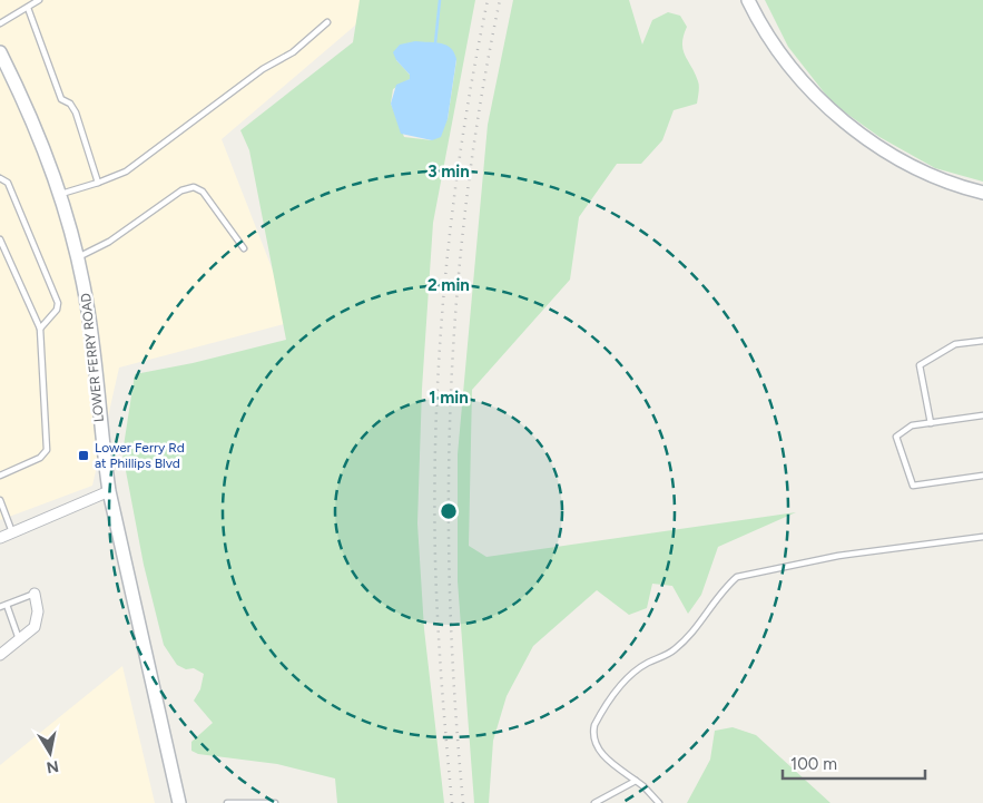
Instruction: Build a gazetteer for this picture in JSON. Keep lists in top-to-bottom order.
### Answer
{
  "streets": {
    "street": ["LOWER FERRY ROAD"]
  },
  "places": {
    "transit": ["Lower Ferry Rd at Phillips Blvd"]
  },
  "scale_bar": "100 m",
  "north": "bottom",
  "rings": ["3 min", "2 min", "1 min"]
}
